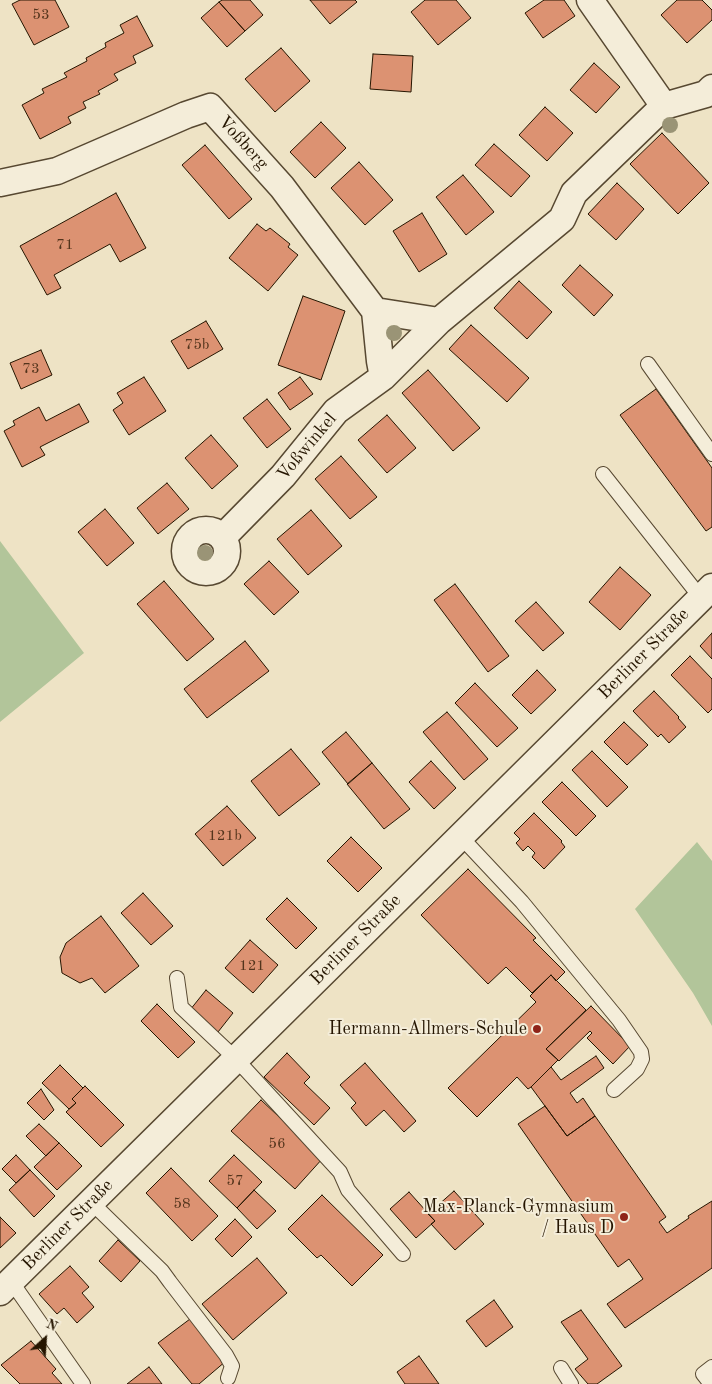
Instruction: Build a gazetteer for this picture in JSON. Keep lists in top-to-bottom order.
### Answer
{
  "streets": {
    "street": ["Voßberg", "Voßwinkel", "Berliner Straße"]
  },
  "places": ["Hermann-Allmers-Schule", "Max-Planck-Gymnasium / Haus D"],
  "house_numbers": [
    "53",
    "71",
    "75b",
    "73",
    "121b",
    "121",
    "56",
    "57",
    "58"
  ],
  "north": "top right"
}
